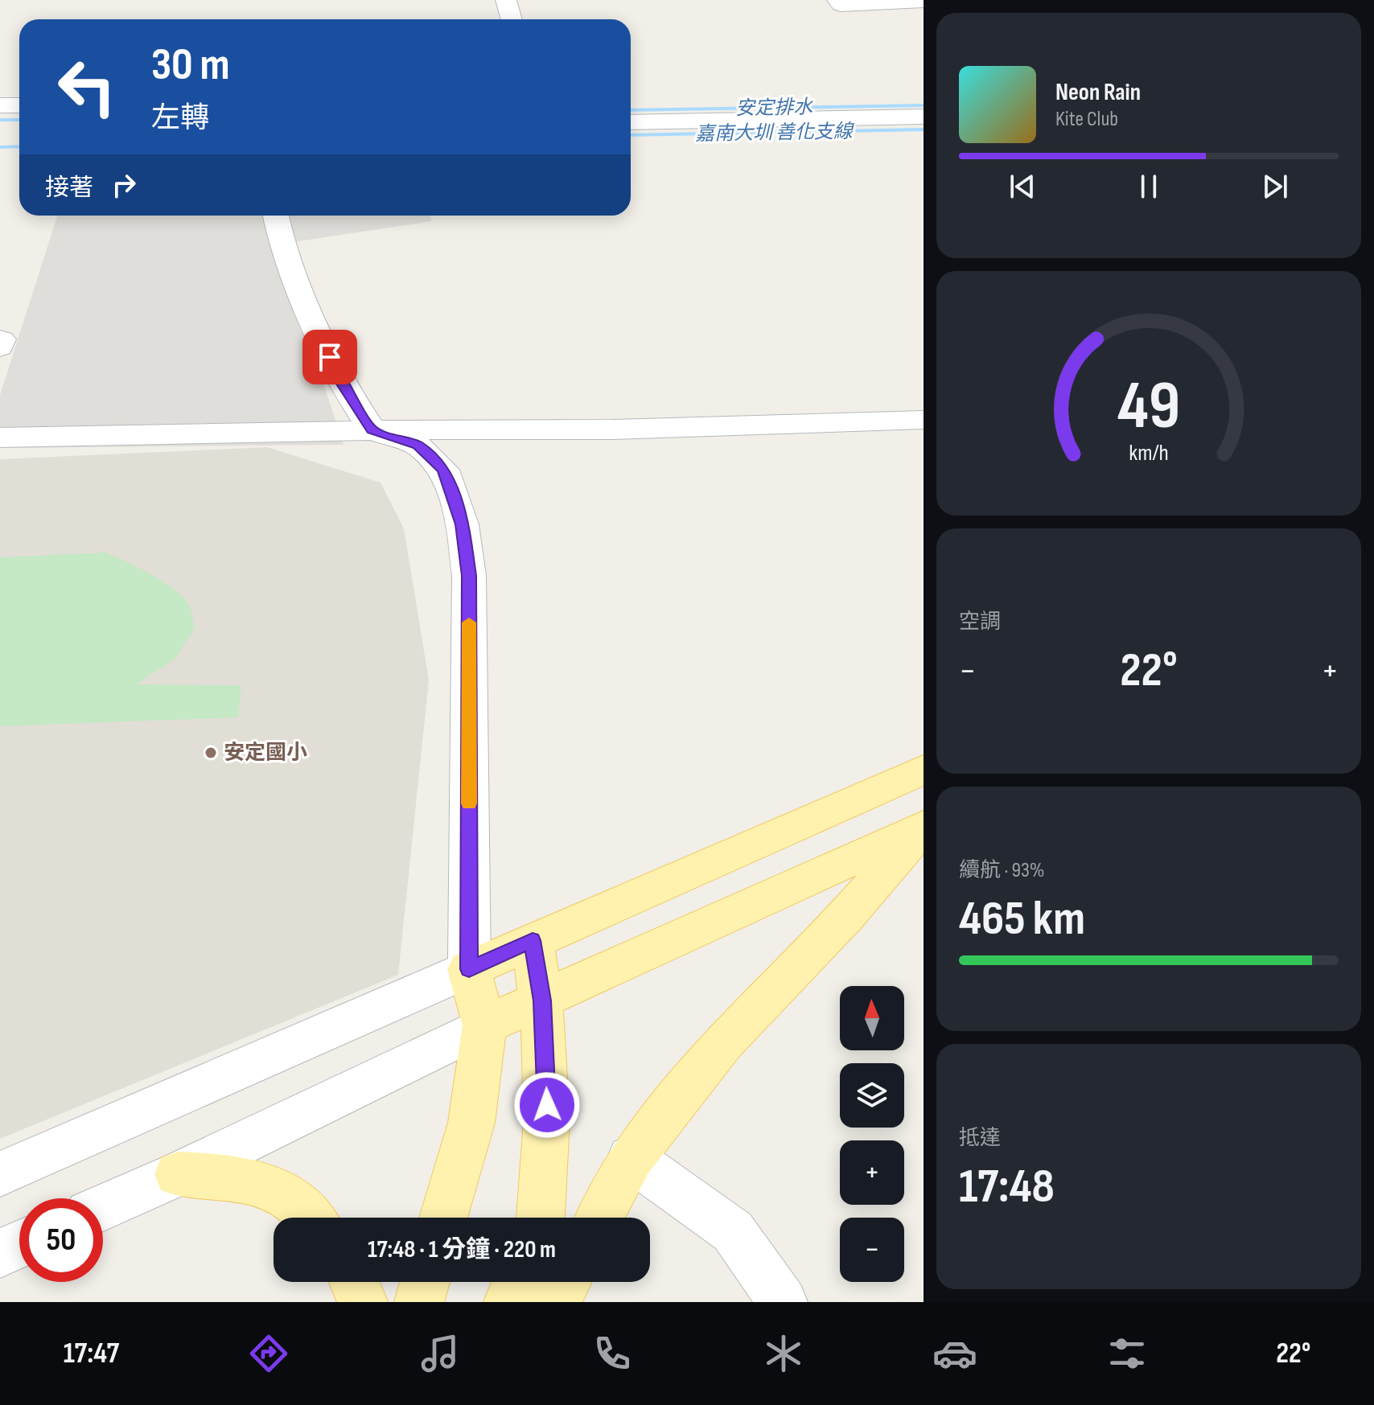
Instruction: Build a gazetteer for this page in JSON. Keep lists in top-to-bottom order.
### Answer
{
  "water": ["安定排水", "嘉南大圳 善化支線"],
  "places": ["安定國小"],
  "north": "top",
  "page": {
    "turn": ["30 m", "左轉"],
    "song": ["Neon Rain", "Kite Club"],
    "then": "接著",
    "tile": [
      "空調",
      ["續航 · 93%", "465 km"],
      ["抵達", "17:48"]
    ],
    "heat": ["−", "22°", "+"],
    "map_buttons": ["+", "−"],
    "limit": "50",
    "trip": "17:48 · 1 分鐘 · 220 m",
    "tabs": ["17:47", "22°"],
    "gauge": ["49", "km/h"]
  }
}
